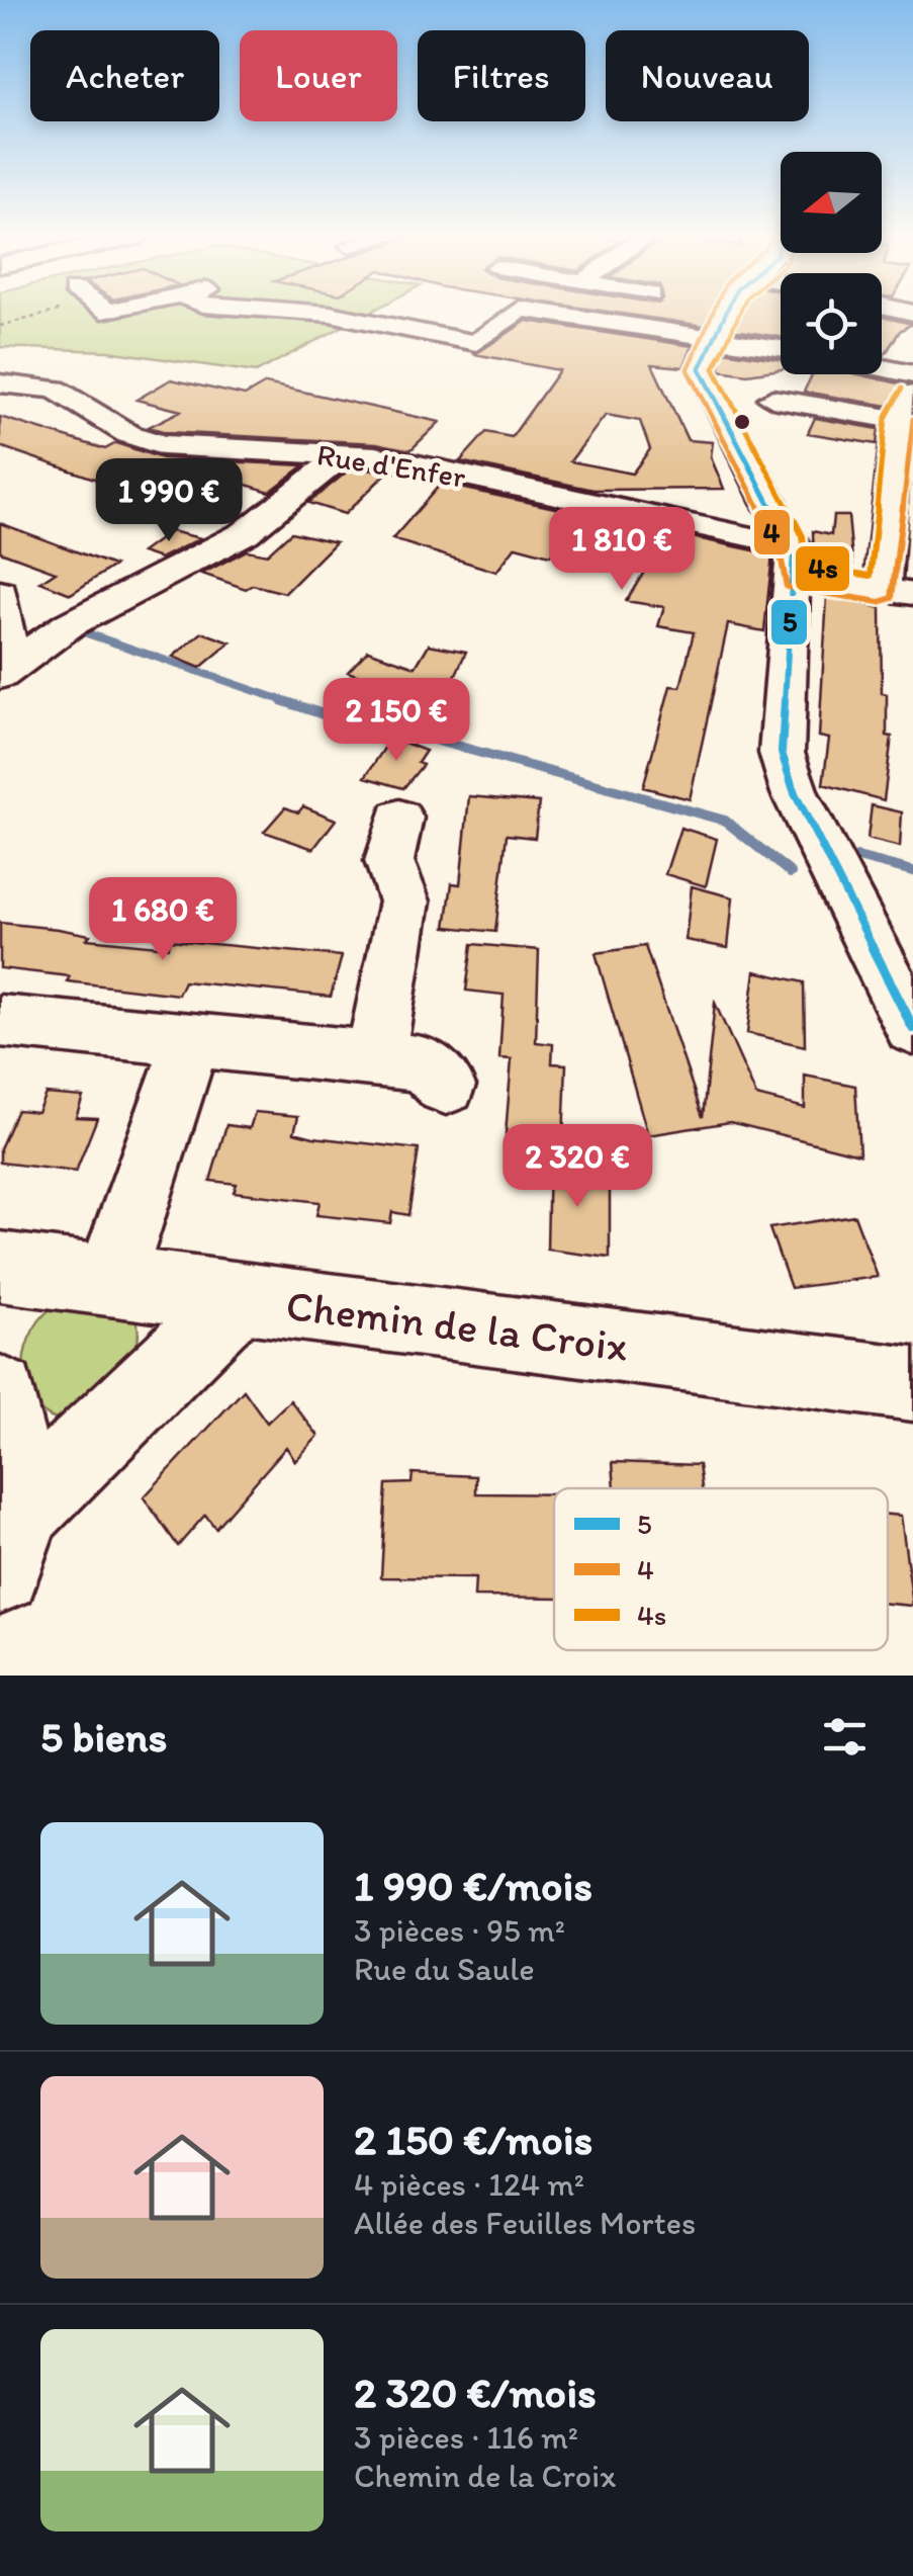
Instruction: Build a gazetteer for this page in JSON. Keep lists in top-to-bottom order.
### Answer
{
  "streets": {
    "street": ["Rue d'Enfer", "Chemin de la Croix"]
  },
  "lines": ["transit line 5", "transit line 4", "transit line 4s"],
  "legend": ["5", "4", "4s"],
  "north": "left",
  "page": {
    "chip": [
      "Acheter",
      "Louer",
      "Filtres",
      "Nouveau"
    ],
    "price": [
      "1 990 €",
      "1 810 €",
      "2 150 €",
      "1 680 €",
      "2 320 €"
    ],
    "heading": "5 biens",
    "list": [
      {
        "name": "1 990 €/mois",
        "note": "3 pièces · 95 m² · Rue du Saule"
      },
      {
        "name": "2 150 €/mois",
        "note": "4 pièces · 124 m² · Allée des Feuilles Mortes"
      },
      {
        "name": "2 320 €/mois",
        "note": "3 pièces · 116 m² · Chemin de la Croix"
      }
    ]
  }
}
